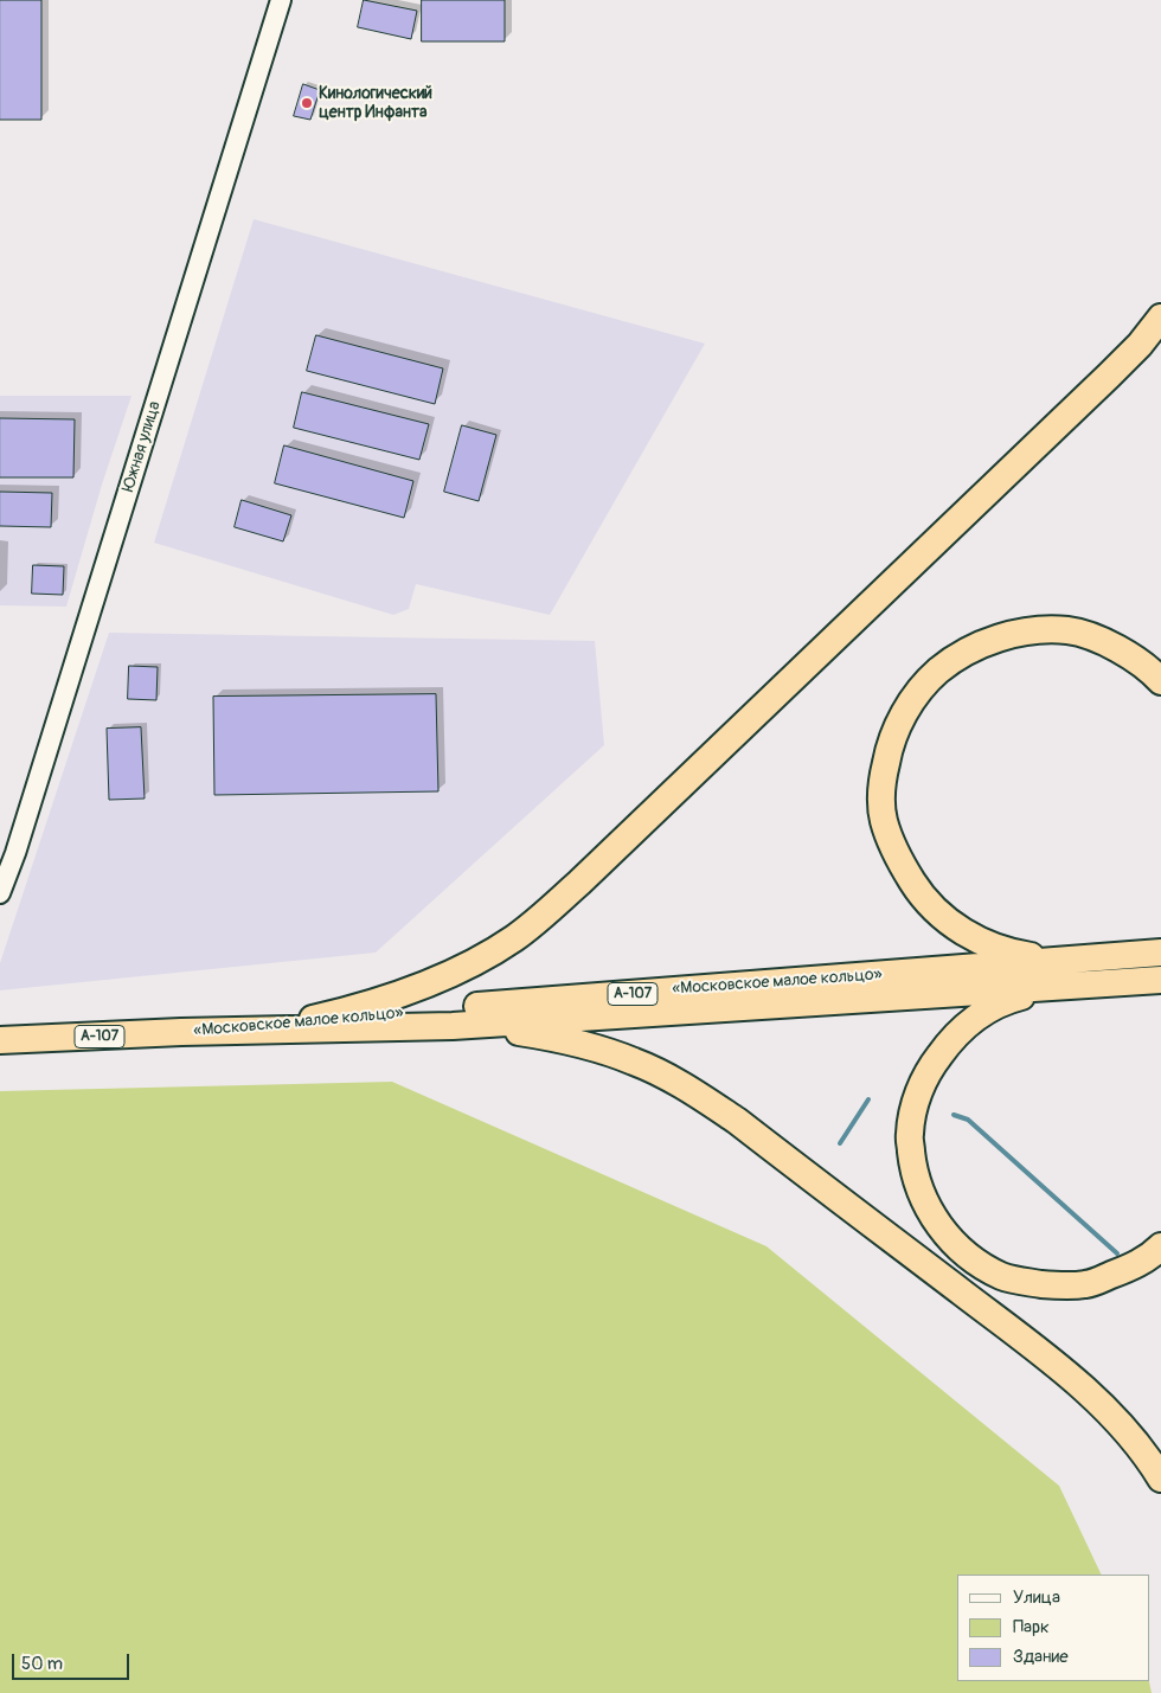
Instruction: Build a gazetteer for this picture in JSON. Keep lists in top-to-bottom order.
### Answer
{
  "streets": {
    "highway": ["«Московское малое кольцо»", "А-107"],
    "street": ["Южная улица"]
  },
  "places": ["Кинологический центр Инфанта"],
  "legend": ["Улица", "Парк", "Здание"],
  "scale_bar": "50 m"
}
